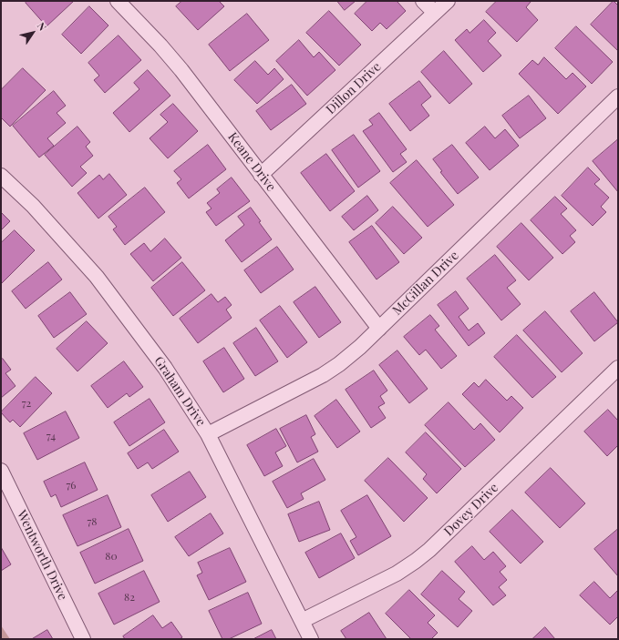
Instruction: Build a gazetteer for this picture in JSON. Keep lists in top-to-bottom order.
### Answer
{
  "streets": {
    "street": [
      "Dillon Drive",
      "Keane Drive",
      "McGillan Drive",
      "Graham Drive",
      "Dovey Drive",
      "Wentworth Drive"
    ]
  },
  "crossings": [
    ["Dillon Drive", "Keane Drive"],
    ["Keane Drive", "McGillan Drive"],
    ["McGillan Drive", "Graham Drive"],
    ["Graham Drive", "Dovey Drive"]
  ],
  "house_numbers": [
    "72",
    "74",
    "76",
    "78",
    "80",
    "82"
  ],
  "north": "top right"
}
